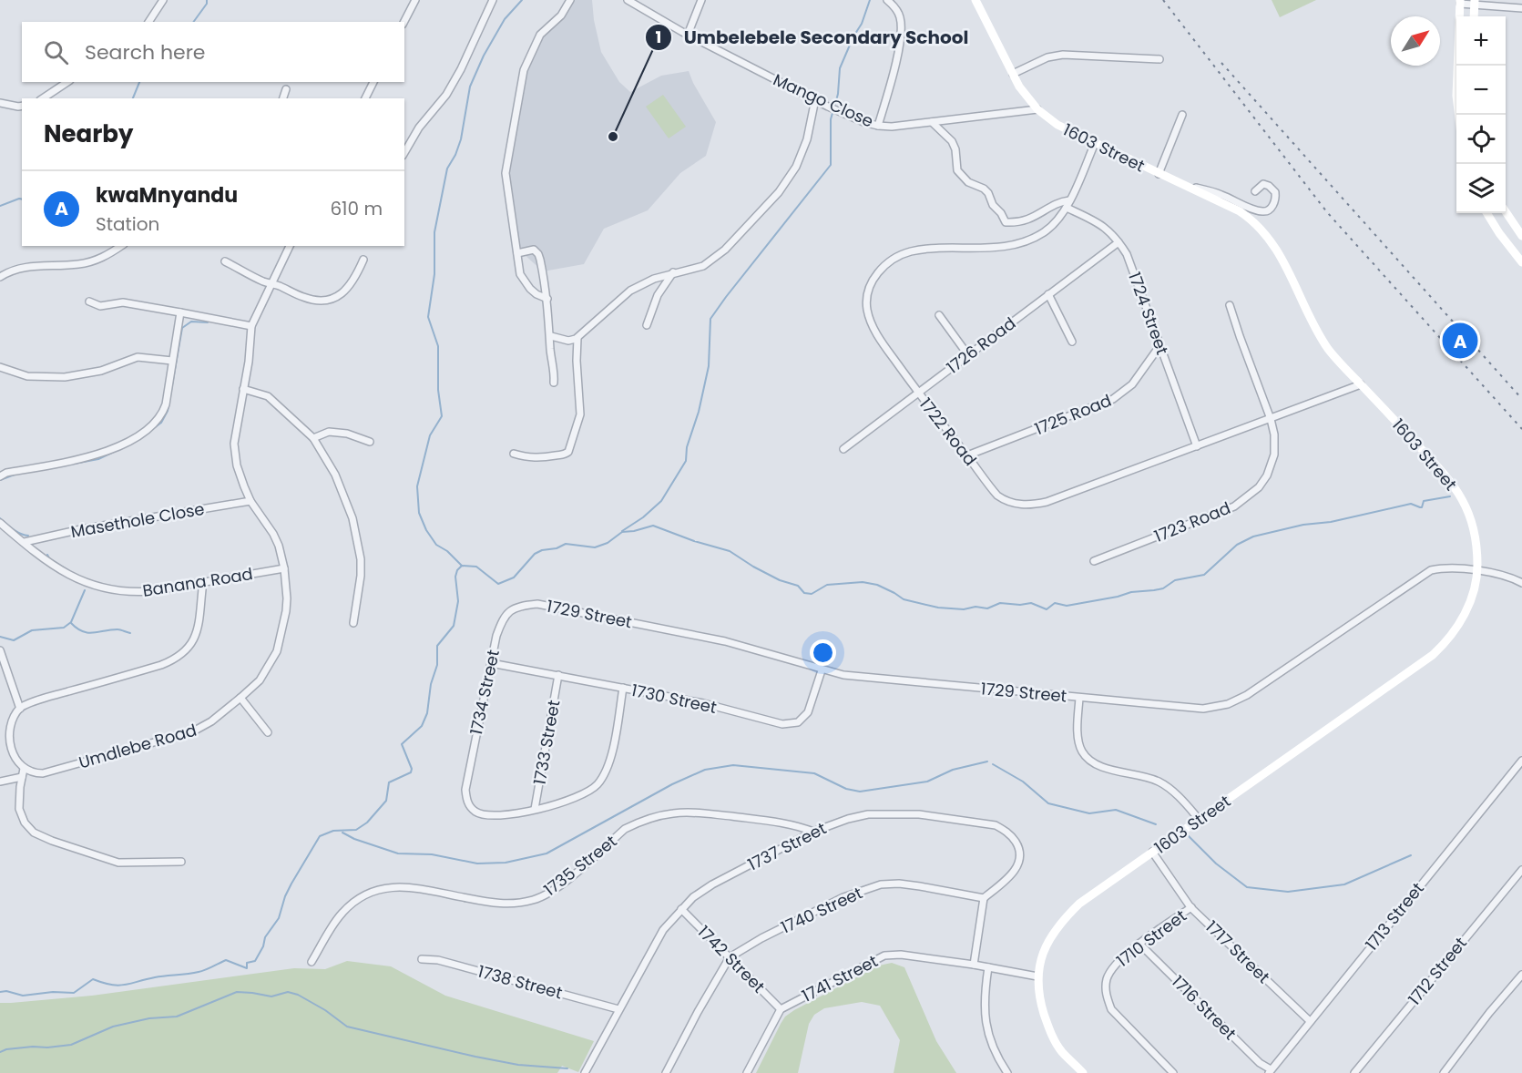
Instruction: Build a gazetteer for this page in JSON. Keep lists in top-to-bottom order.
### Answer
{
  "streets": {
    "street": [
      "Mango Close",
      "1603 Street",
      "1724 Street",
      "1726 Road",
      "1725 Road",
      "1722 Road",
      "Masethole Close",
      "1723 Road",
      "Banana Road",
      "1729 Street",
      "1734 Street",
      "1730 Street",
      "1733 Street",
      "Umdlebe Road",
      "1737 Street",
      "1735 Street",
      "1740 Street",
      "1713 Street",
      "1710 Street",
      "1717 Street",
      "1742 Street",
      "1712 Street",
      "1741 Street",
      "1738 Street",
      "1716 Street"
    ]
  },
  "crossings": [
    ["Mango Close", "1603 Street"],
    ["1603 Street", "1722 Road"],
    ["1603 Street", "1729 Street"],
    ["1603 Street", "1717 Street"],
    ["1603 Street", "1741 Street"],
    ["1724 Street", "1726 Road"],
    ["1724 Street", "1725 Road"],
    ["1724 Street", "1722 Road"],
    ["1726 Road", "1722 Road"],
    ["1725 Road", "1722 Road"],
    ["1722 Road", "1723 Road"],
    ["Masethole Close", "Banana Road"],
    ["Masethole Close", "Umdlebe Road"],
    ["Banana Road", "Umdlebe Road"],
    ["1729 Street", "1734 Street"],
    ["1729 Street", "1730 Street"],
    ["1734 Street", "1730 Street"],
    ["1734 Street", "1733 Street"],
    ["1730 Street", "1733 Street"],
    ["1737 Street", "1735 Street"],
    ["1737 Street", "1740 Street"],
    ["1737 Street", "1742 Street"],
    ["1737 Street", "1738 Street"],
    ["1740 Street", "1742 Street"],
    ["1713 Street", "1717 Street"],
    ["1713 Street", "1716 Street"],
    ["1710 Street", "1717 Street"],
    ["1710 Street", "1716 Street"],
    ["1742 Street", "1741 Street"]
  ],
  "places": ["Umbelebele Secondary School"],
  "north": "top right",
  "page": {
    "map_buttons": ["+", "−"],
    "search": "Search here",
    "heading": "Nearby",
    "list": [
      {
        "mark": "A",
        "name": "kwaMnyandu",
        "note": "Station",
        "value": "610 m"
      }
    ],
    "pins": "A"
  }
}
